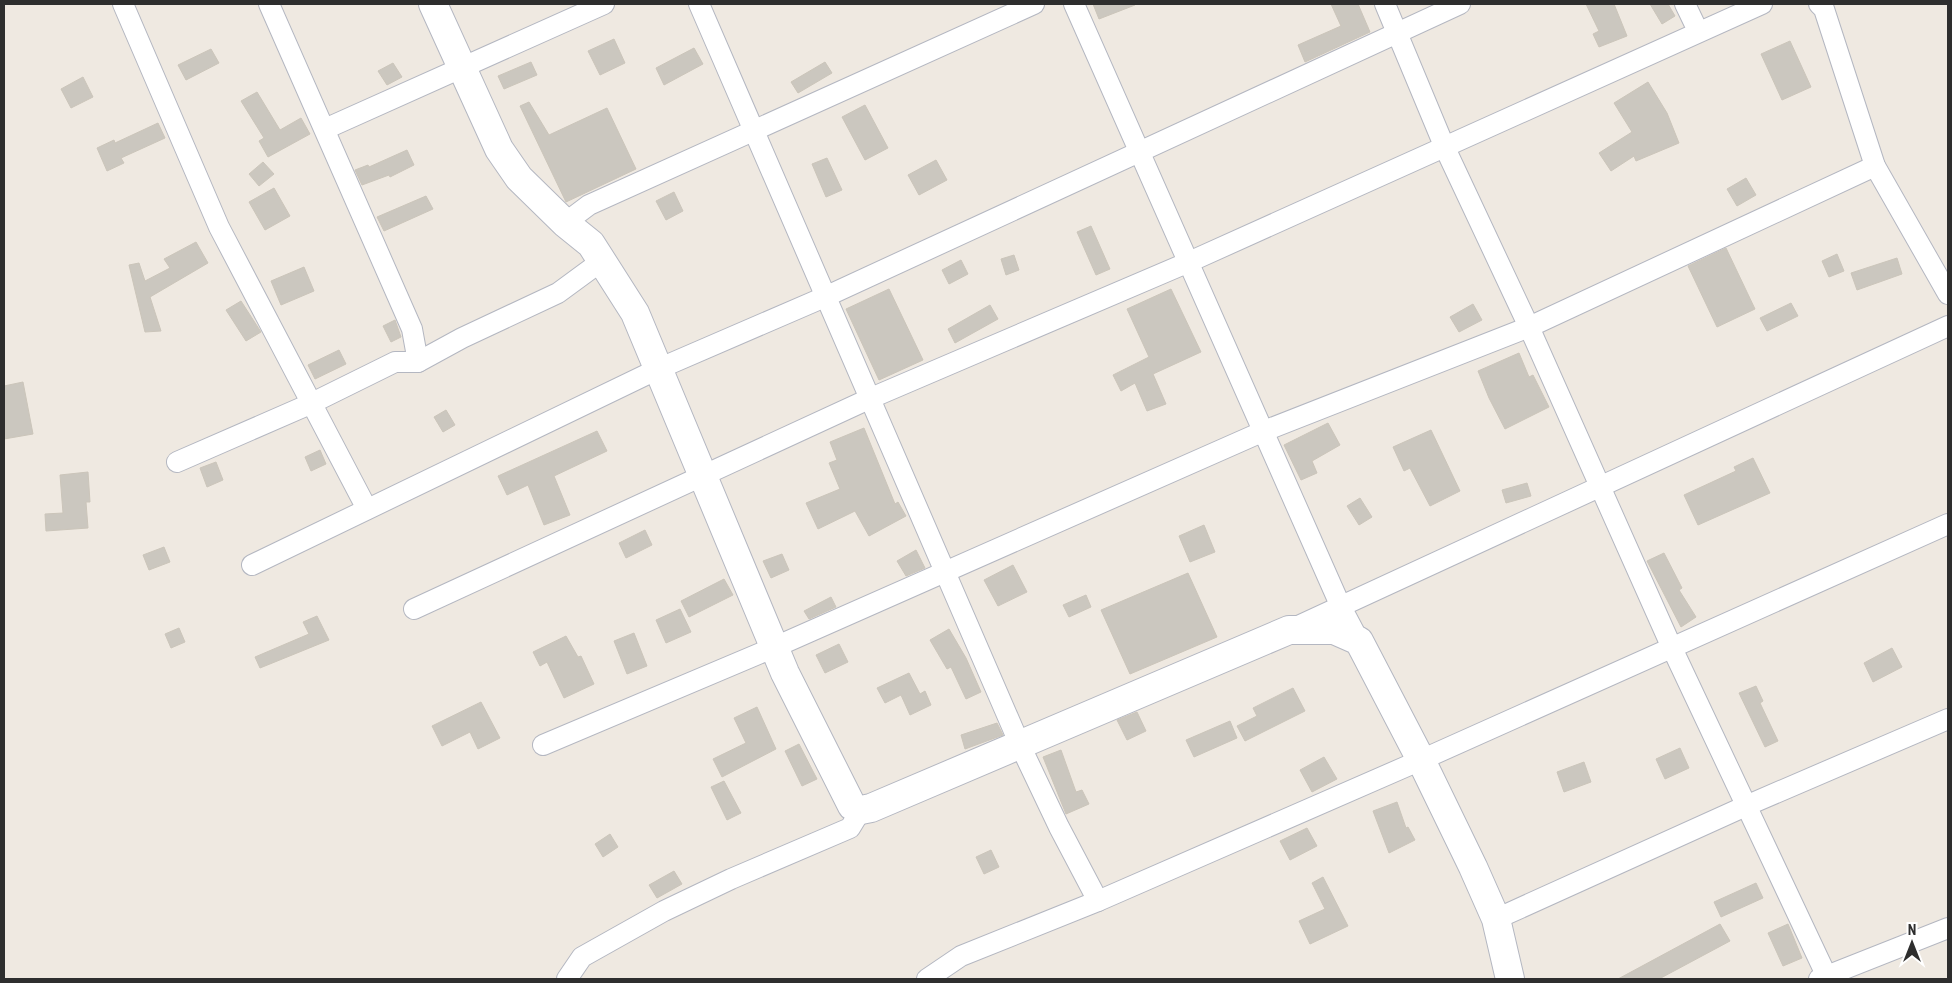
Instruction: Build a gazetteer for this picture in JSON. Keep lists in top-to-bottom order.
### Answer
{
  "north": "top"
}
